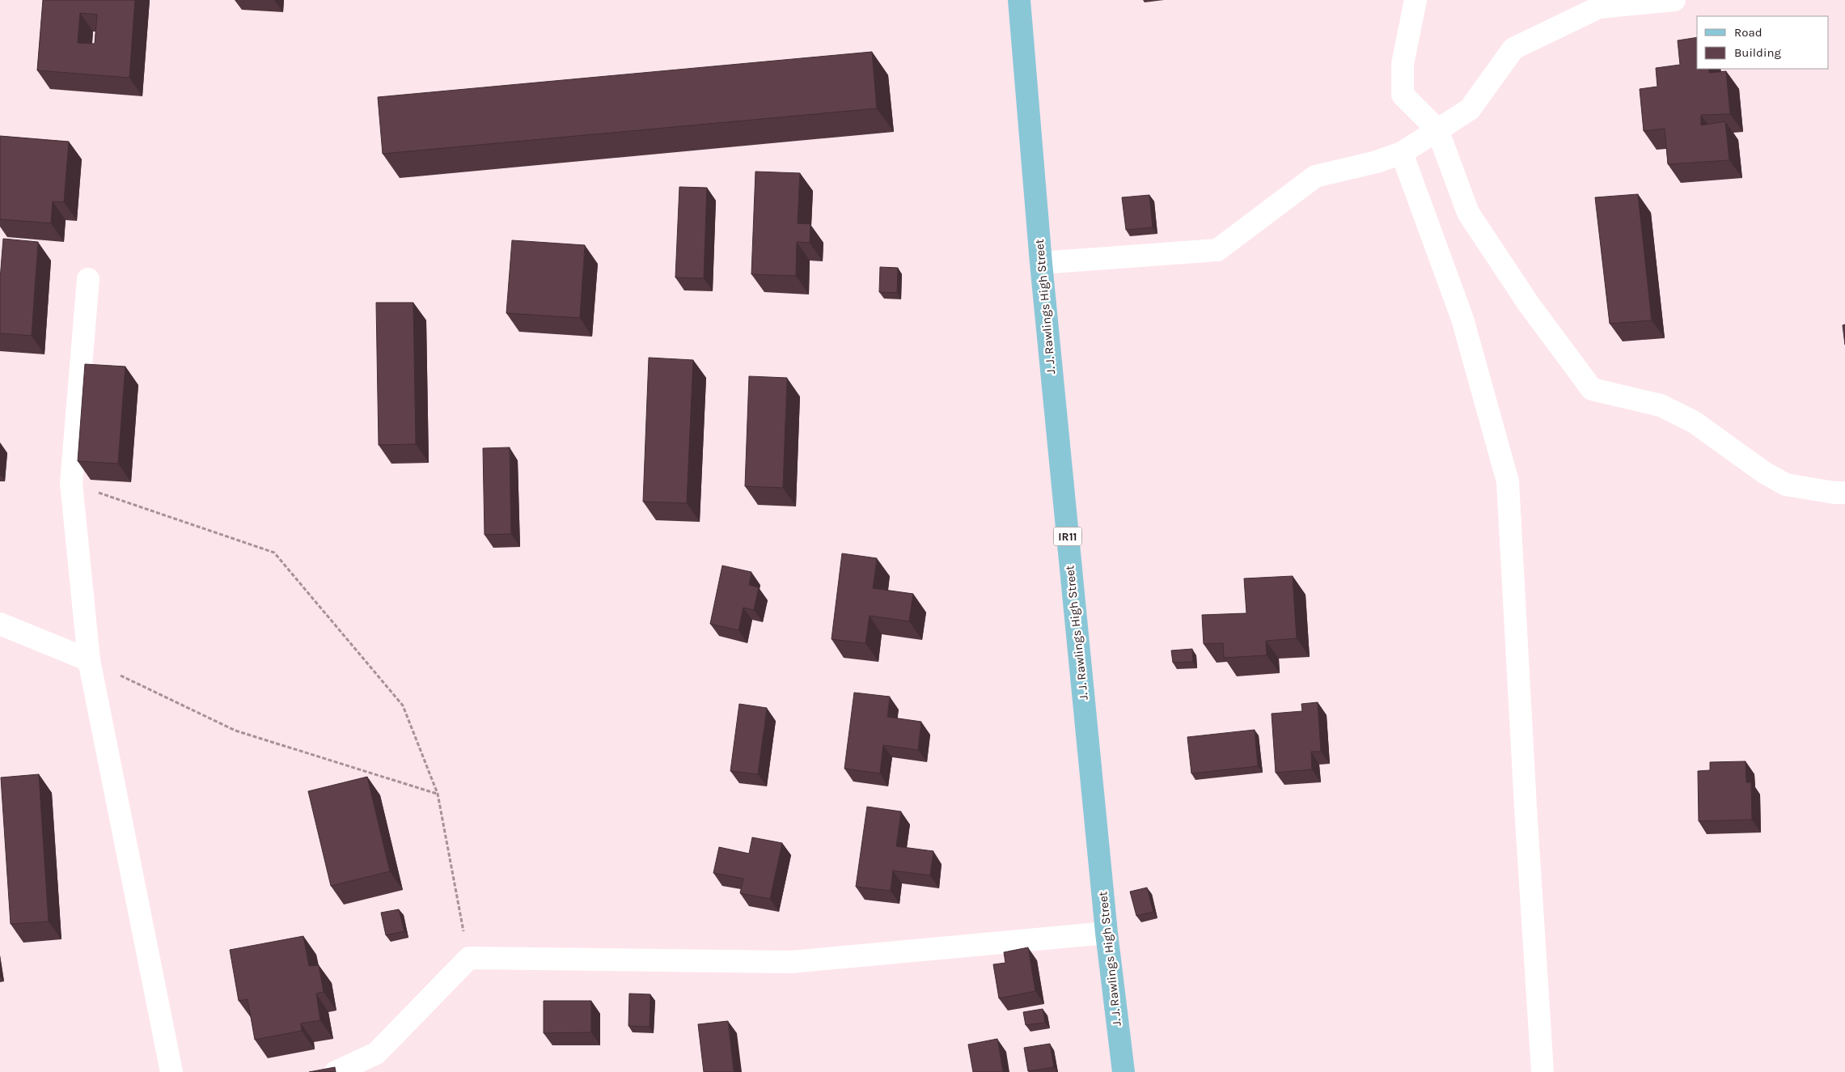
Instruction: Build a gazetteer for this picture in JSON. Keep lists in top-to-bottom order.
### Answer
{
  "streets": {
    "main road": ["J. J. Rawlings High Street", "IR11"]
  },
  "legend": ["Road", "Building"]
}
